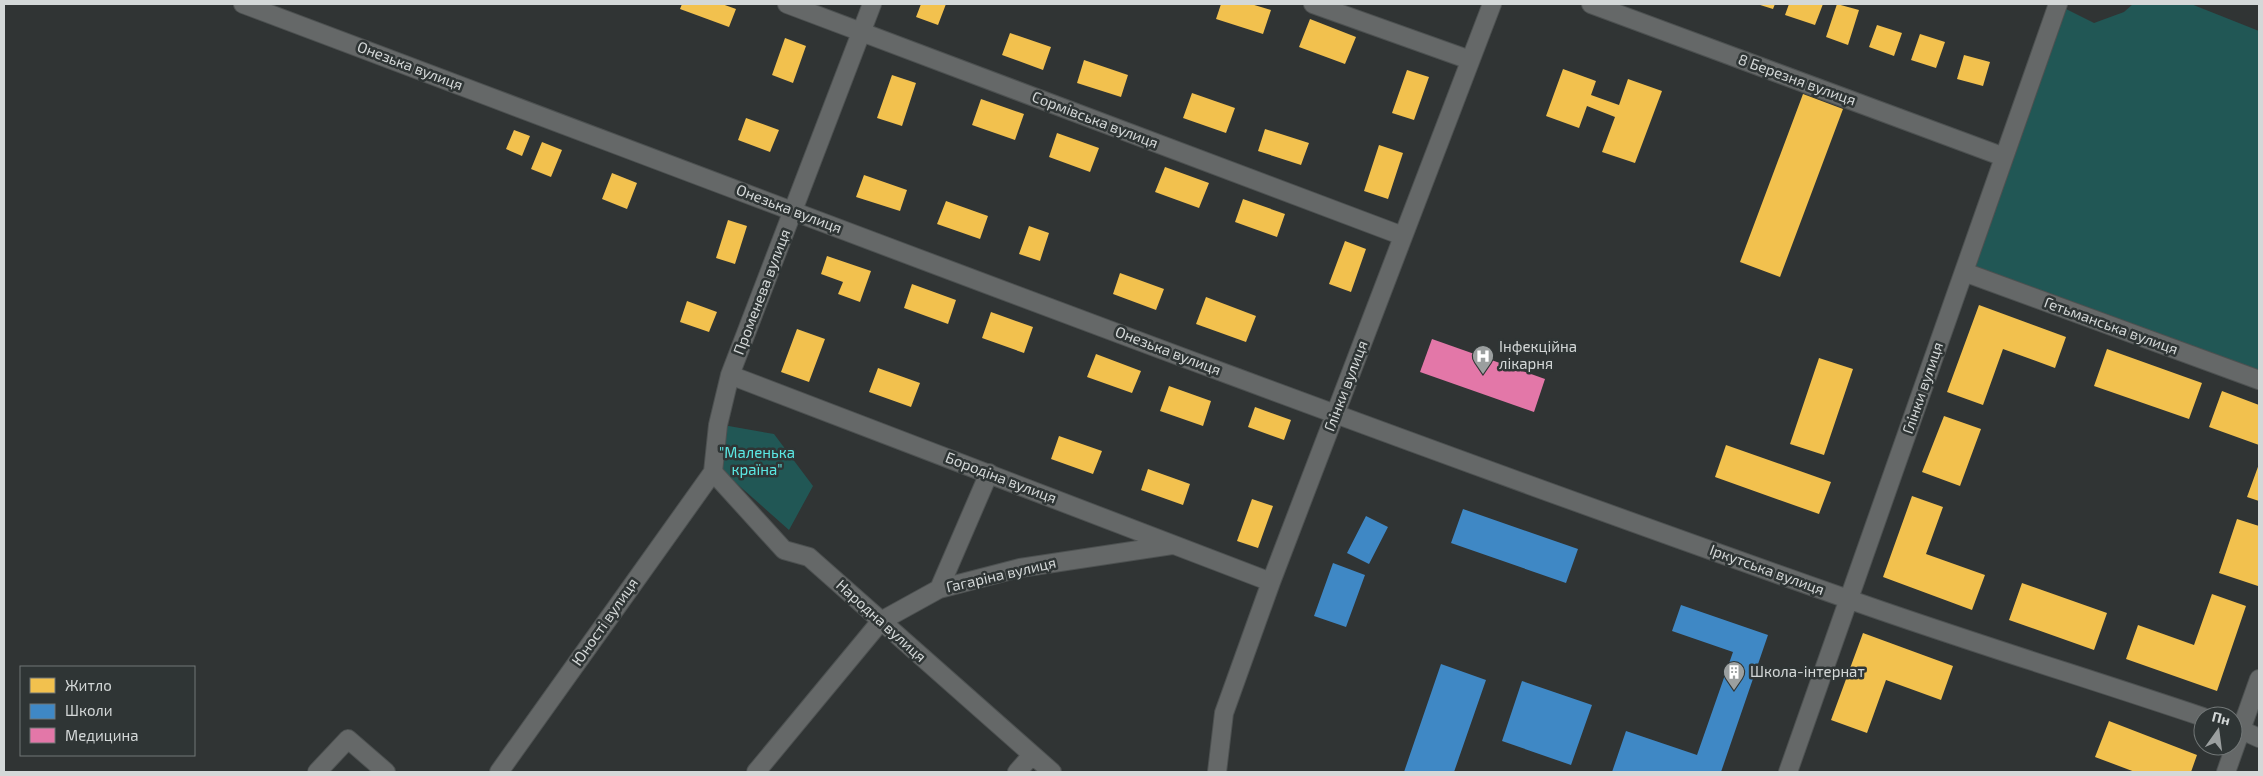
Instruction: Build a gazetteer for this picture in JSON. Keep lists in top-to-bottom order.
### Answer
{
  "streets": {
    "street": [
      "Онезька вулиця",
      "8 Березня вулиця",
      "Сормівська вулиця",
      "Променева вулиця",
      "Гетьманська вулиця",
      "Глінки вулиця",
      "Бородіна вулиця",
      "Іркутська вулиця",
      "Гагаріна вулиця",
      "Народна вулиця",
      "Юності вулиця"
    ]
  },
  "crossings": [
    ["Онезька вулиця", "Променева вулиця"],
    ["Онезька вулиця", "Глінки вулиця"],
    ["Онезька вулиця", "Іркутська вулиця"],
    ["8 Березня вулиця", "Глінки вулиця"],
    ["Сормівська вулиця", "Променева вулиця"],
    ["Сормівська вулиця", "Глінки вулиця"],
    ["Променева вулиця", "Бородіна вулиця"],
    ["Променева вулиця", "Народна вулиця"],
    ["Променева вулиця", "Юності вулиця"],
    ["Гетьманська вулиця", "Глінки вулиця"],
    ["Глінки вулиця", "Бородіна вулиця"],
    ["Глінки вулиця", "Іркутська вулиця"],
    ["Бородіна вулиця", "Гагаріна вулиця"],
    ["Гагаріна вулиця", "Народна вулиця"],
    ["Народна вулиця", "Юності вулиця"]
  ],
  "parks": ["\"Маленька країна\""],
  "places": {
    "hospital": ["Інфекційна лікарня"],
    "building": ["Школа-інтернат"]
  },
  "legend": ["Житло", "Школи", "Медицина"],
  "north": "top"
}
